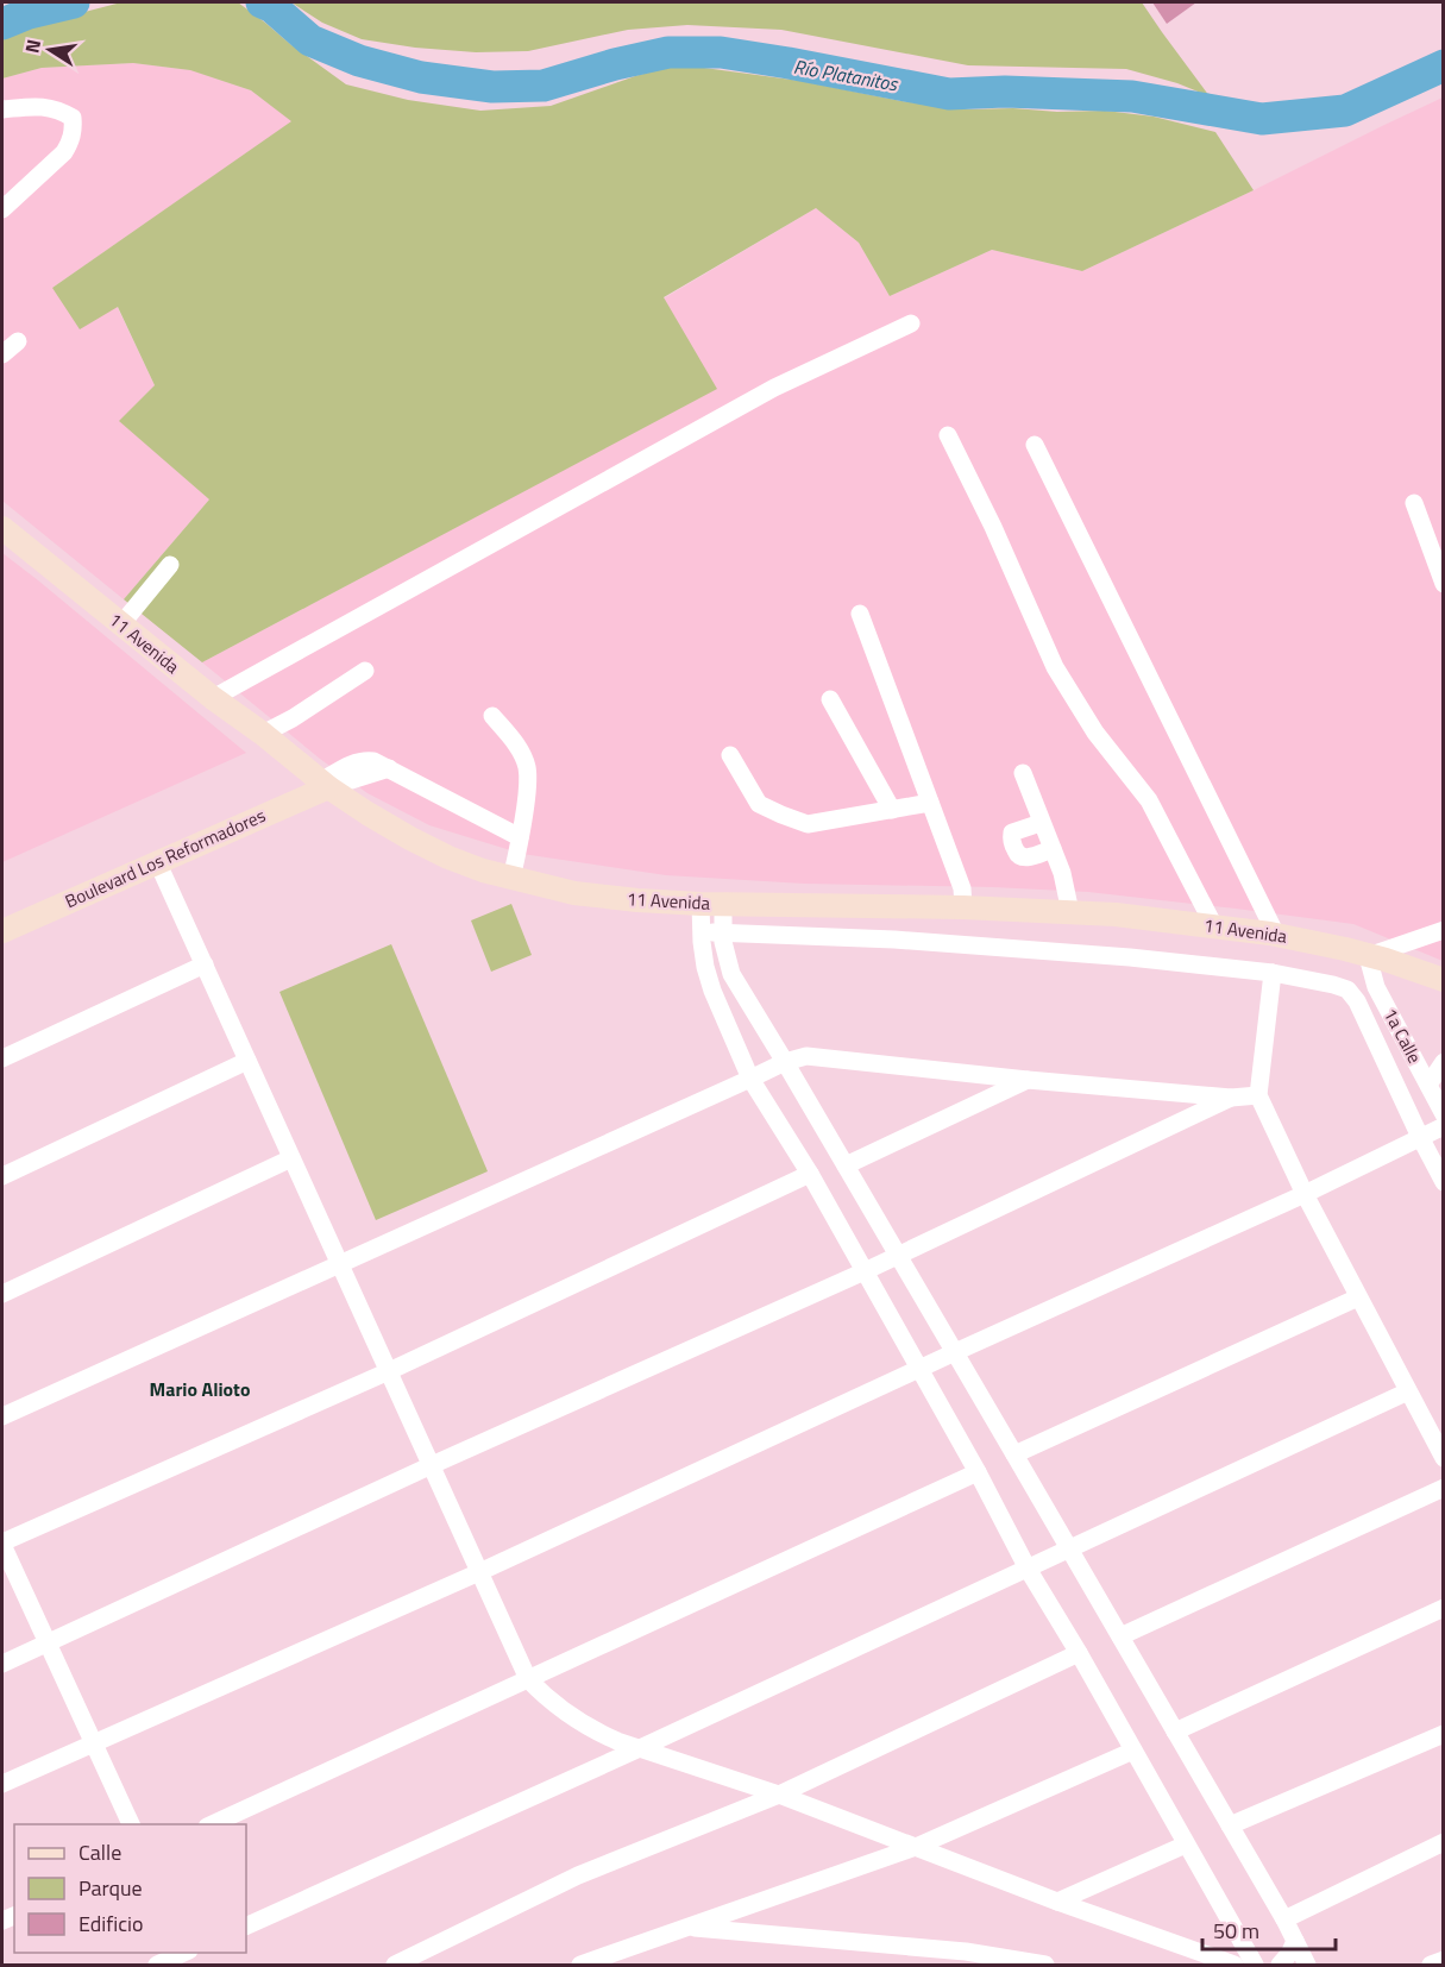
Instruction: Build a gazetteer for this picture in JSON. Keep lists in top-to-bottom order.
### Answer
{
  "streets": {
    "main road": ["11 Avenida", "Boulevard Los Reformadores"],
    "street": ["1a Calle"]
  },
  "crossings": [
    ["11 Avenida", "Boulevard Los Reformadores"],
    ["11 Avenida", "1a Calle"]
  ],
  "districts": ["Mario Alioto"],
  "water": ["Río Platanitos"],
  "legend": ["Calle", "Parque", "Edificio"],
  "scale_bar": "50 m",
  "north": "left"
}
